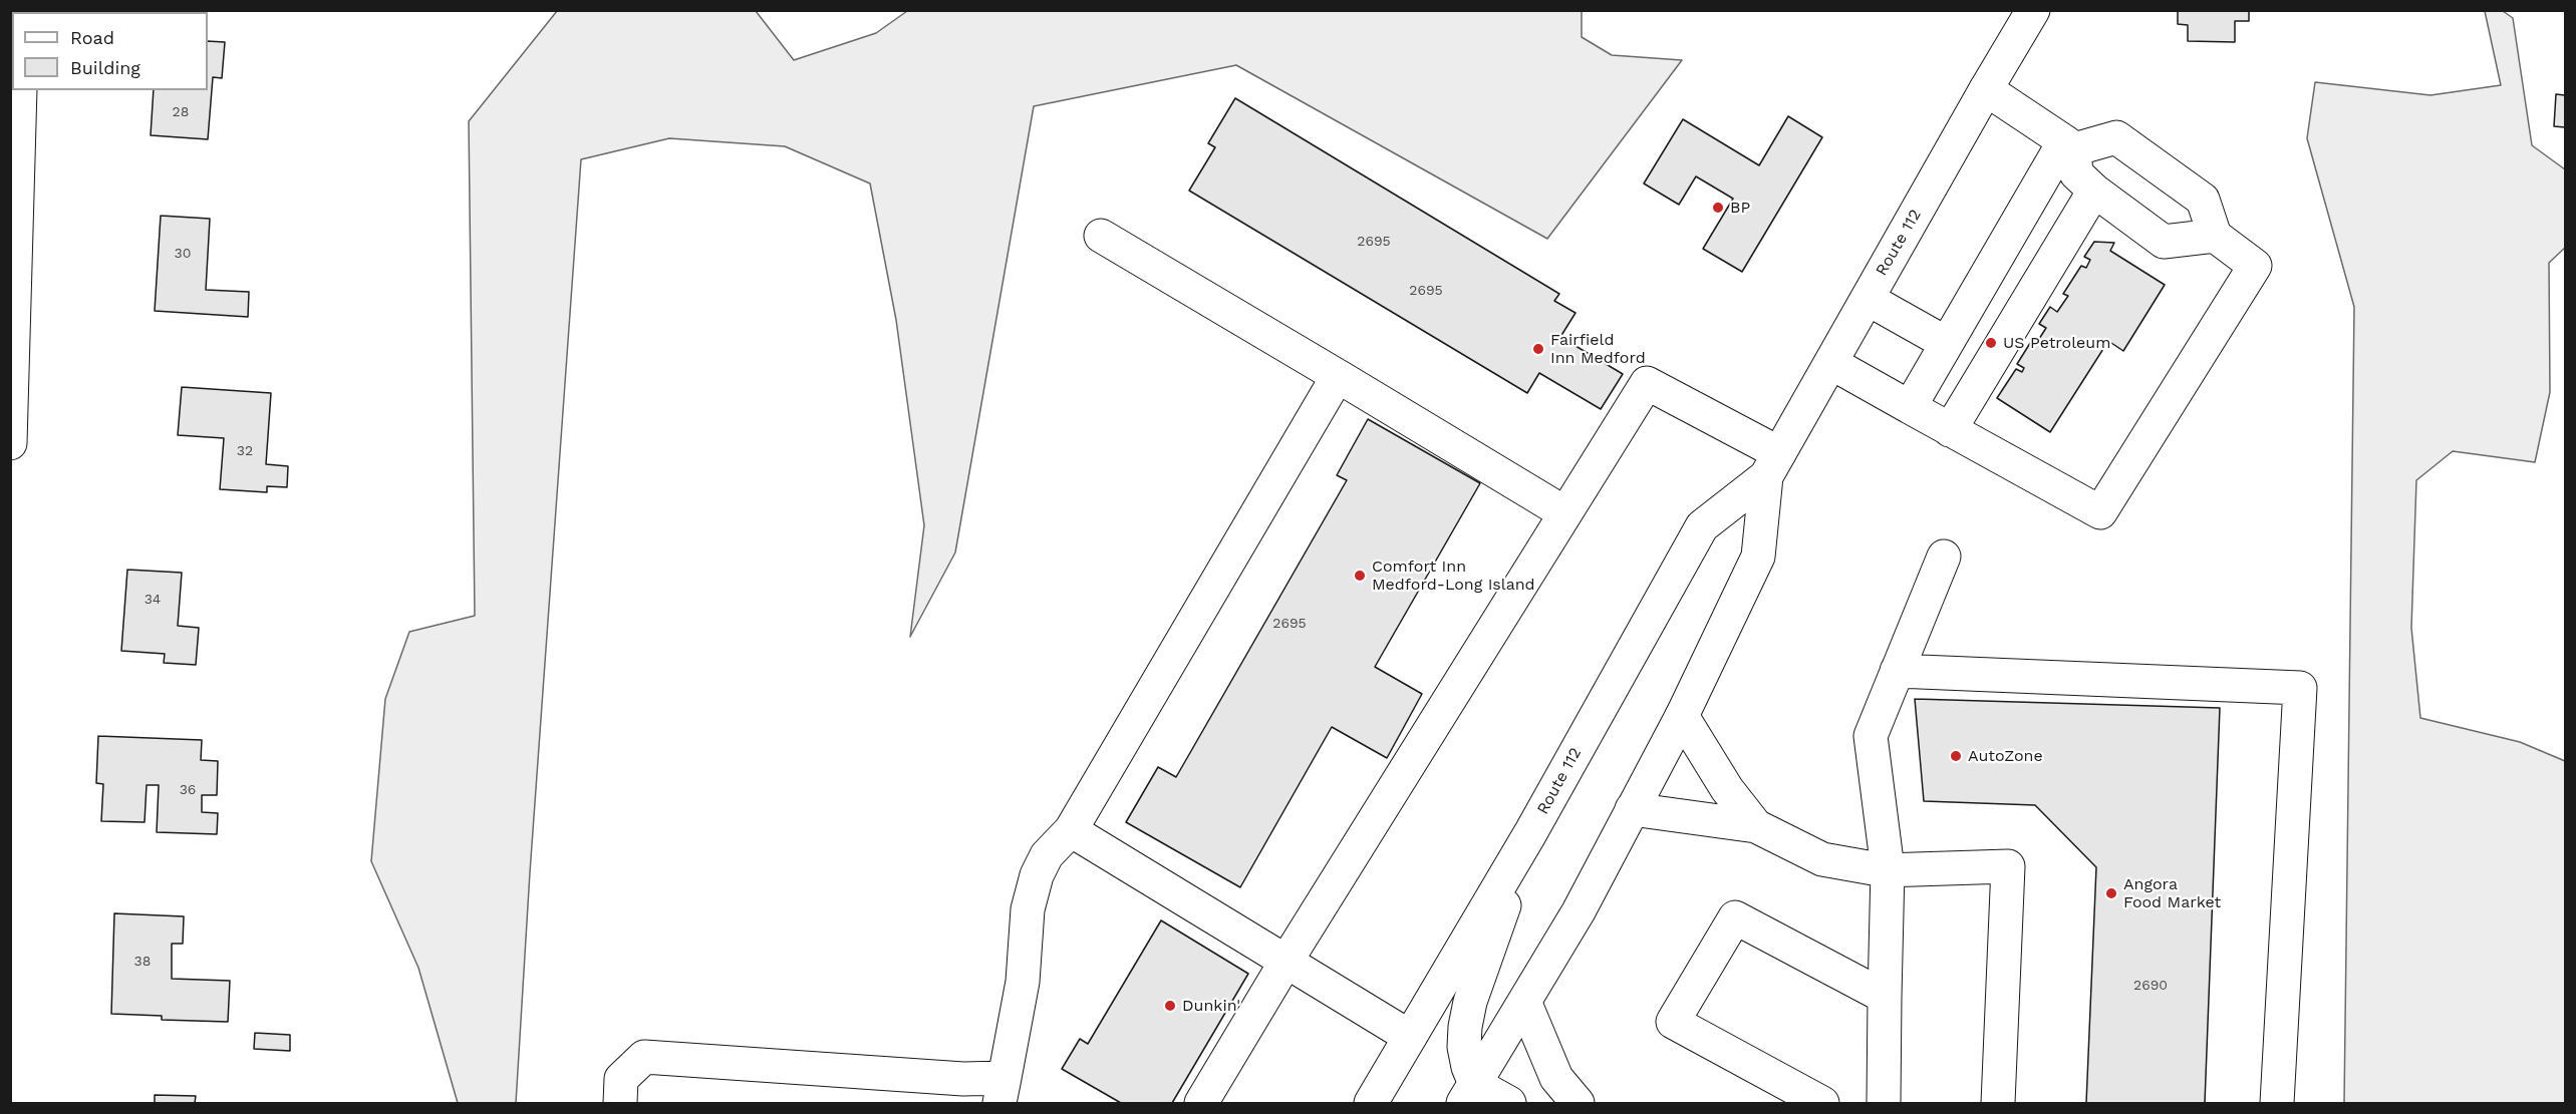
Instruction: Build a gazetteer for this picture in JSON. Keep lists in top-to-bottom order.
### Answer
{
  "streets": {
    "main road": ["Route 112"]
  },
  "places": [
    "BP",
    "US Petroleum",
    "Fairfield Inn Medford",
    "Comfort Inn Medford-Long Island",
    "AutoZone",
    "Angora Food Market",
    "Dunkin'"
  ],
  "house_numbers": [
    "28",
    "2695",
    "30",
    "2695",
    "32",
    "34",
    "2695",
    "36",
    "38",
    "2690"
  ],
  "legend": ["Road", "Building"]
}
